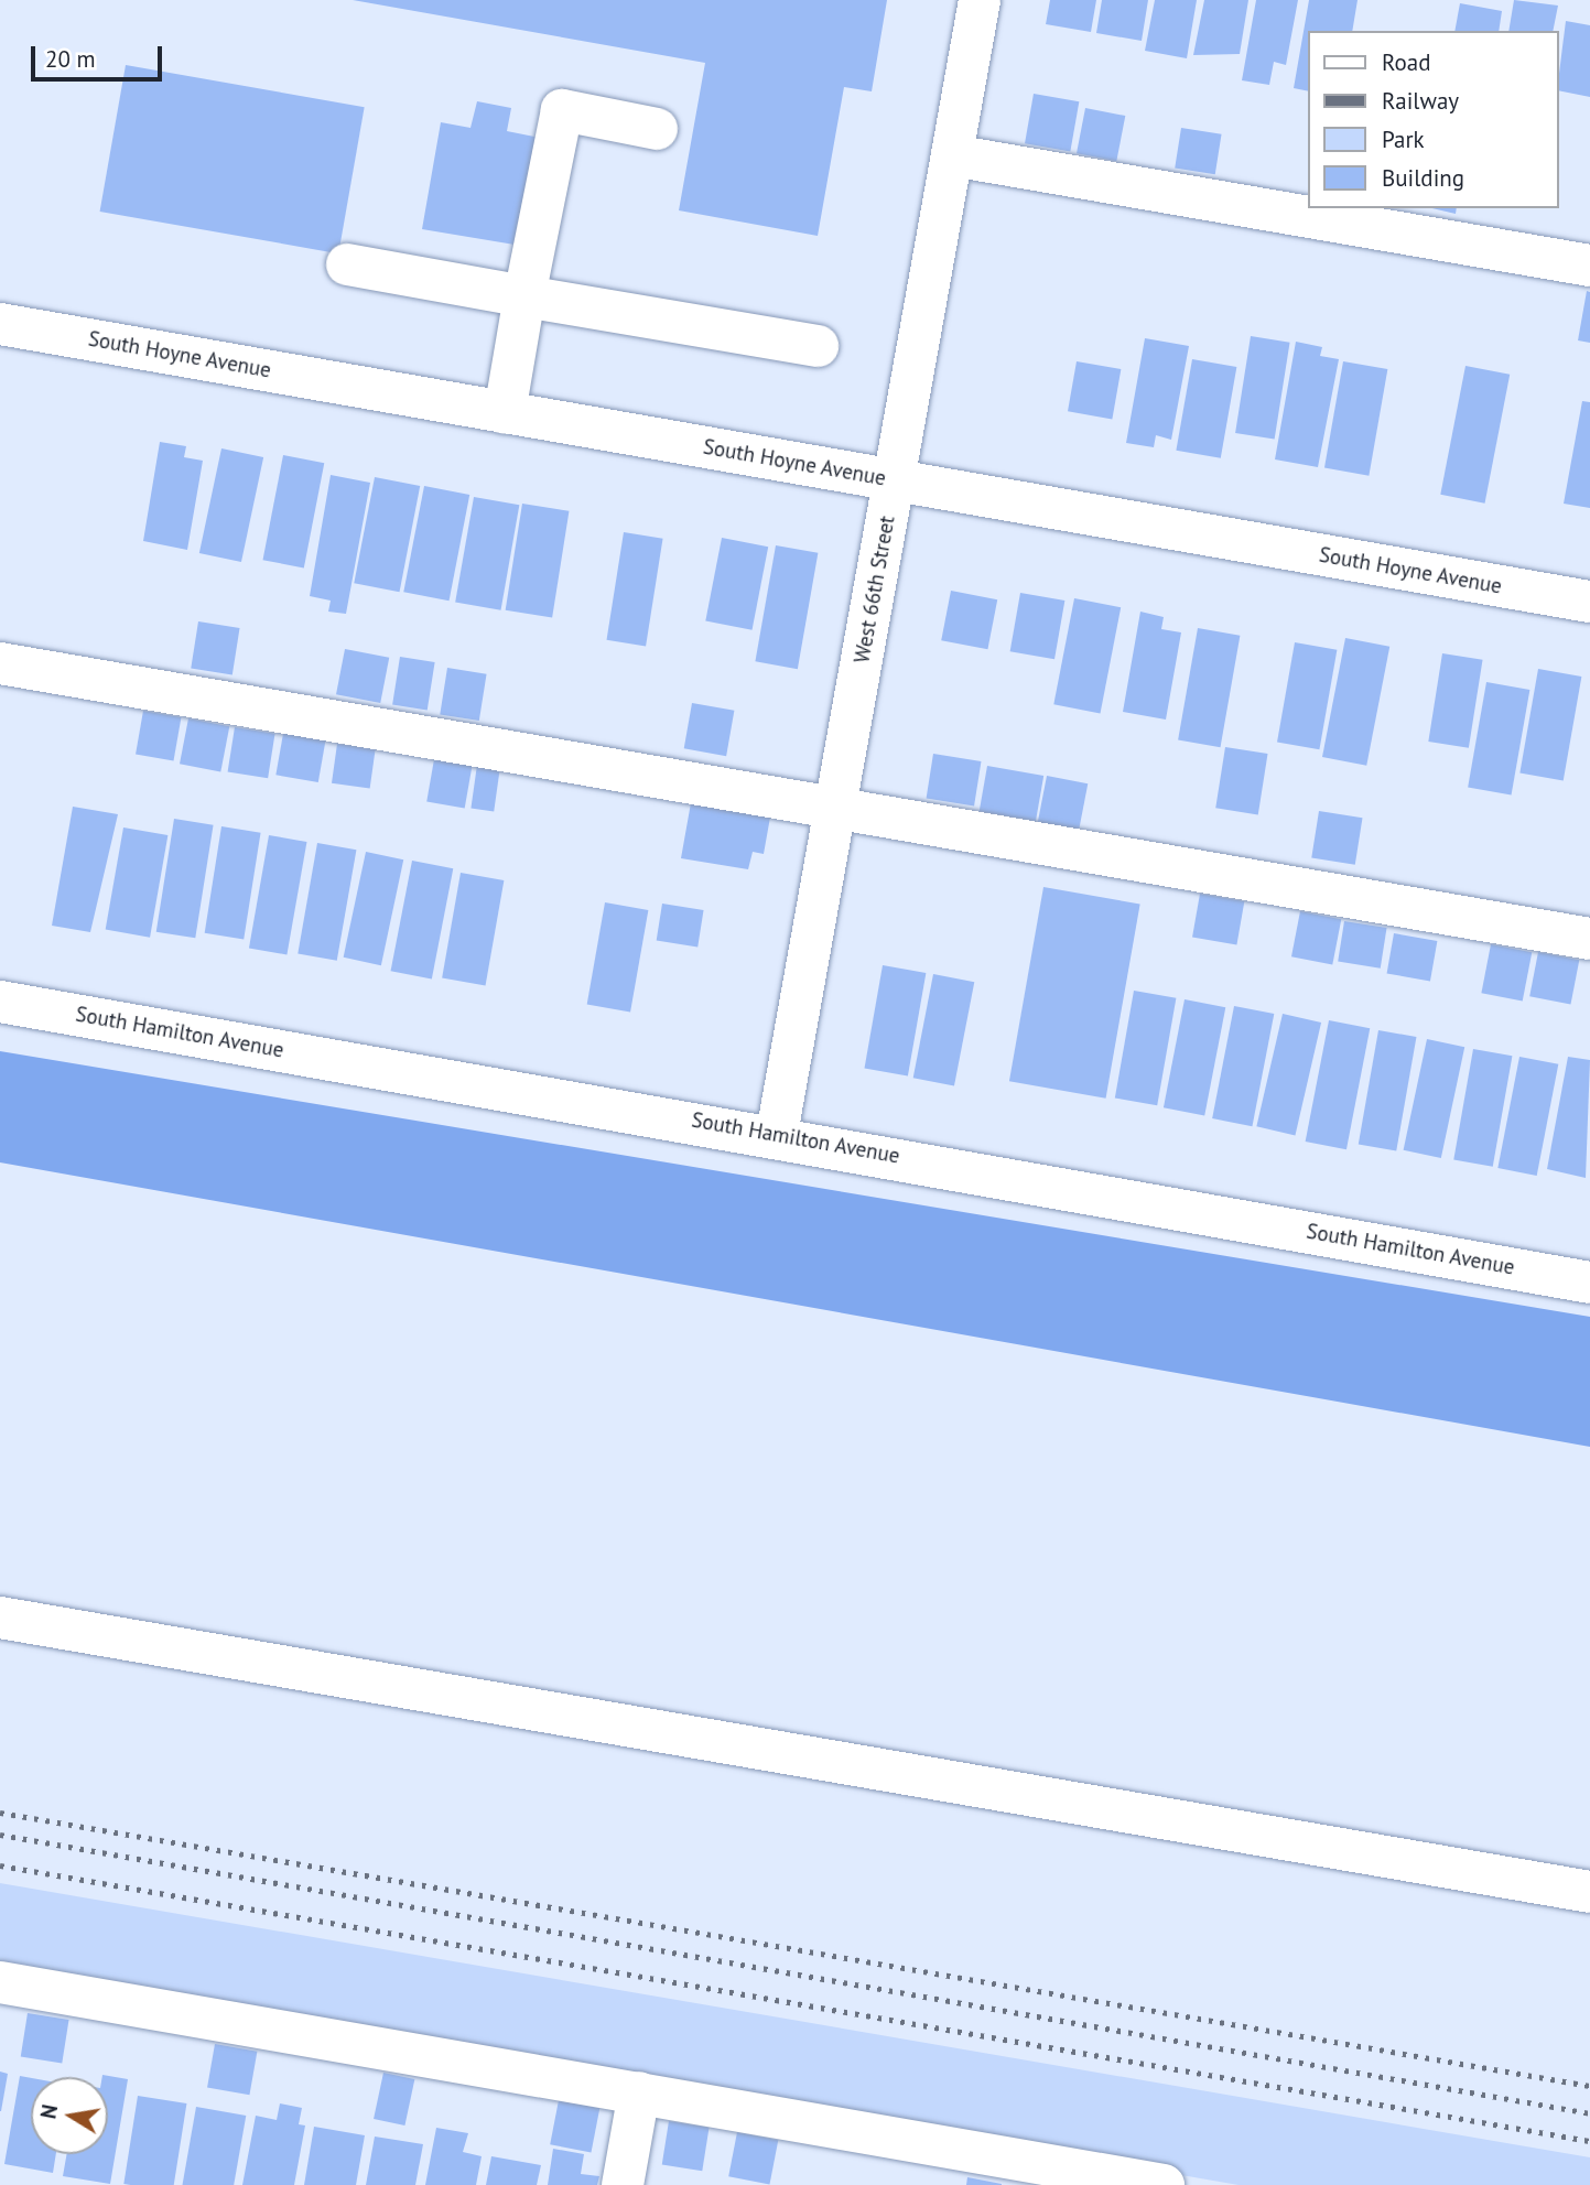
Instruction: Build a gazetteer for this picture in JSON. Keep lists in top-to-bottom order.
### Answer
{
  "streets": {
    "street": ["South Hoyne Avenue", "West 66th Street", "South Hamilton Avenue"]
  },
  "crossings": [
    ["South Hoyne Avenue", "West 66th Street"],
    ["West 66th Street", "South Hamilton Avenue"]
  ],
  "legend": [
    "Road",
    "Railway",
    "Park",
    "Building"
  ],
  "scale_bar": "20 m",
  "north": "left"
}
